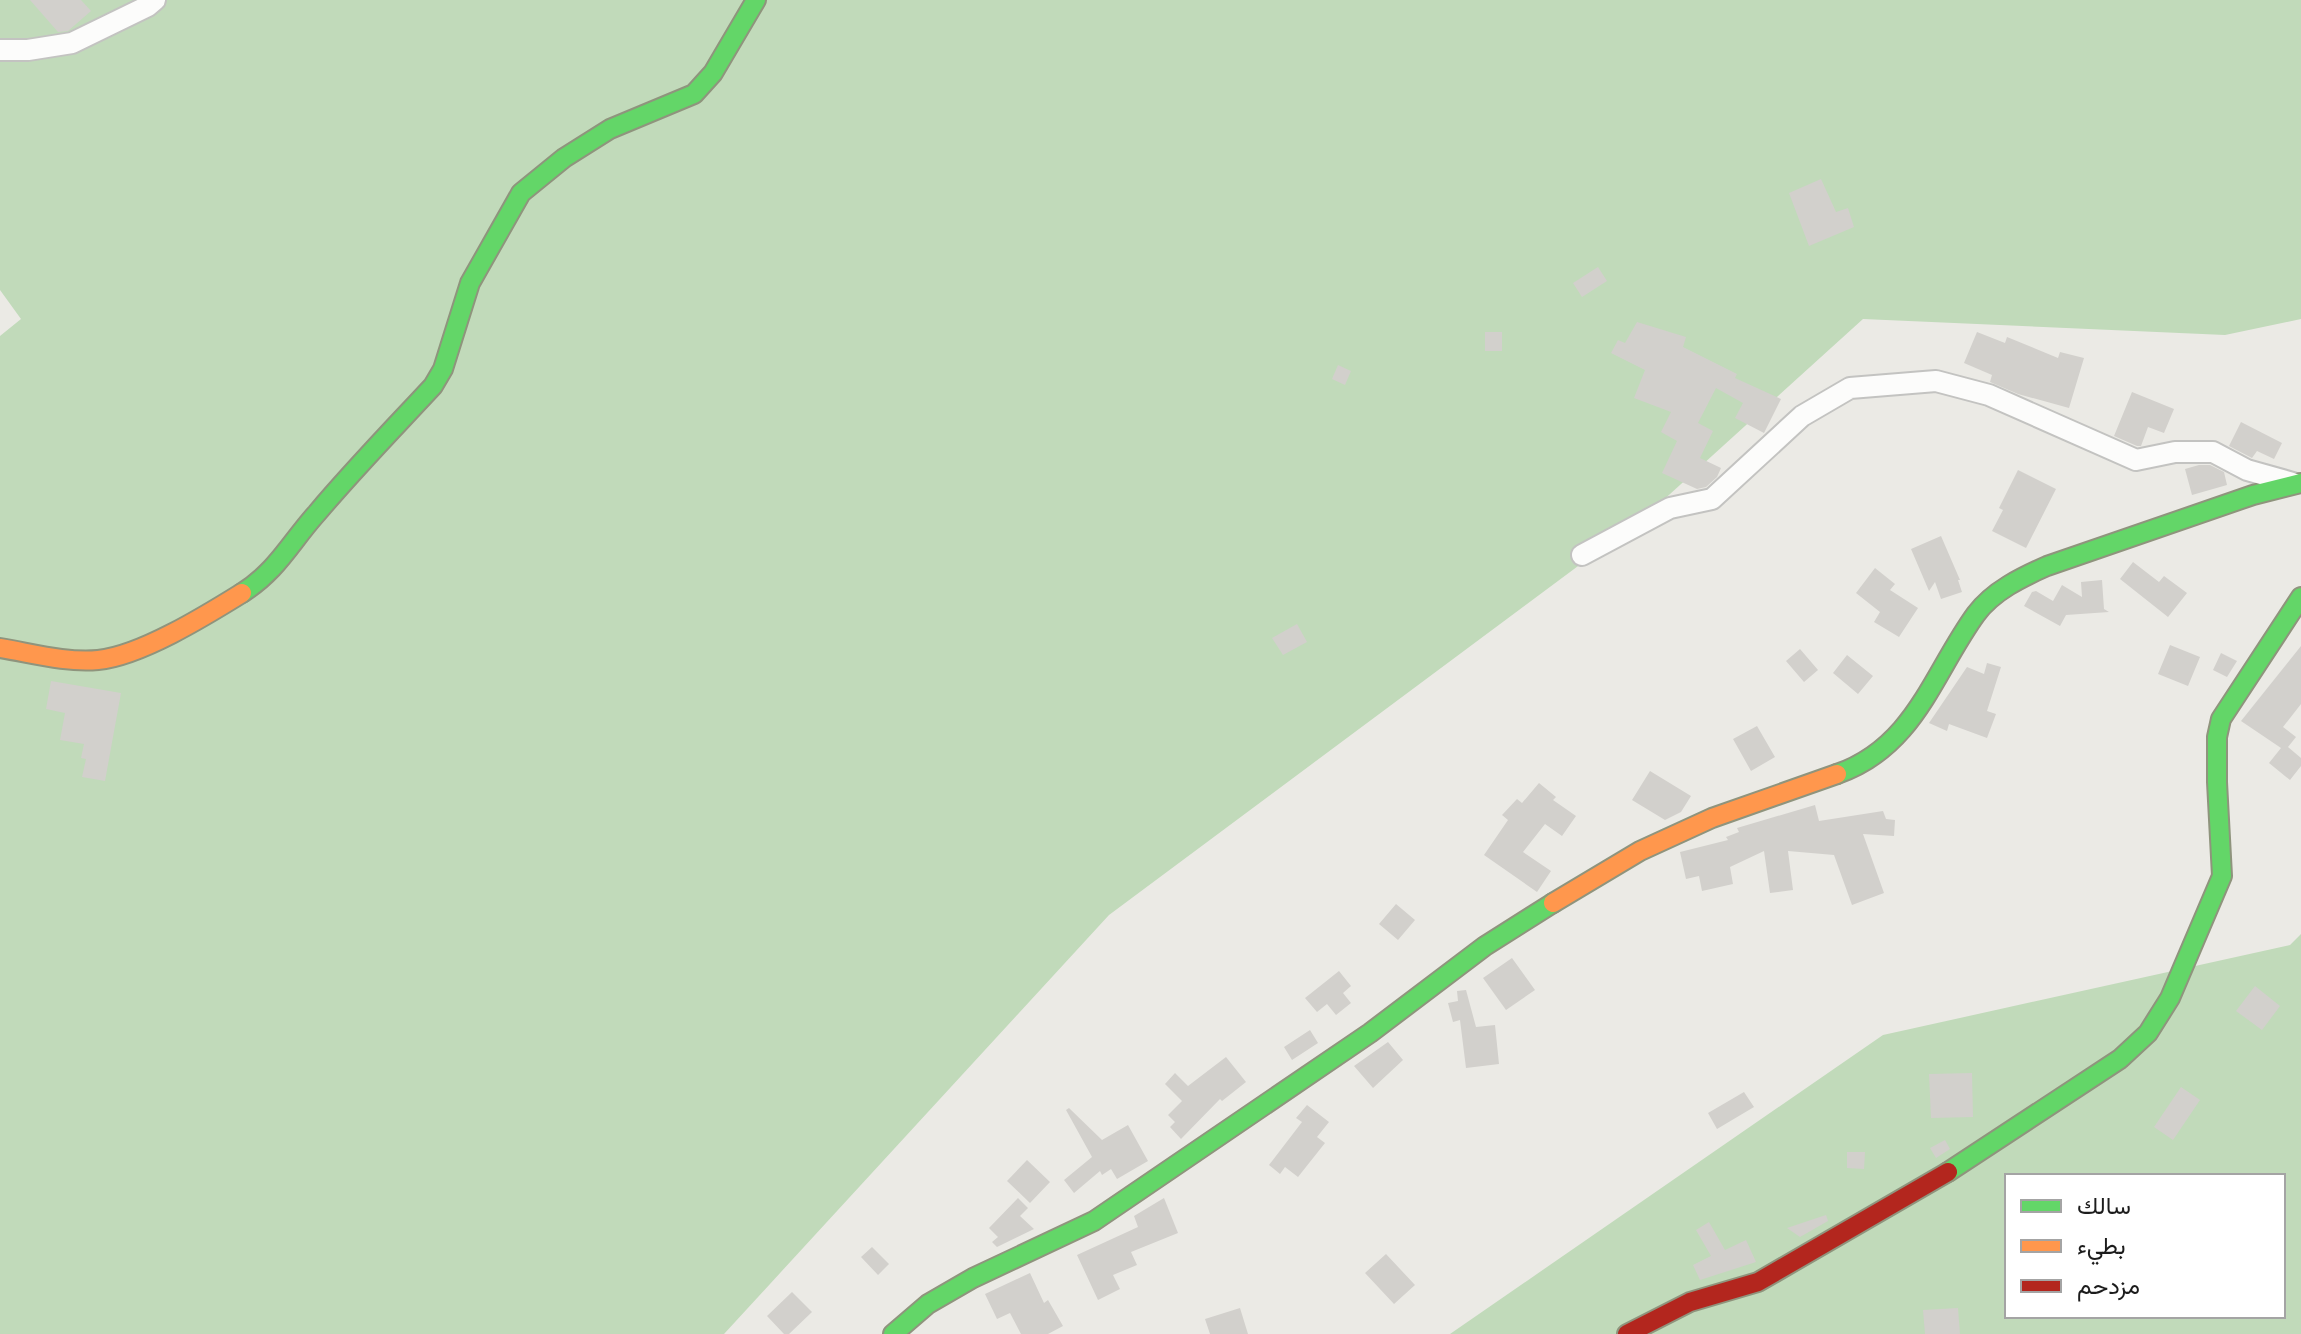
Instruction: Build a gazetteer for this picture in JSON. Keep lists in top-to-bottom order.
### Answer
{
  "legend": ["سالك", "بطيء", "مزدحم"]
}
